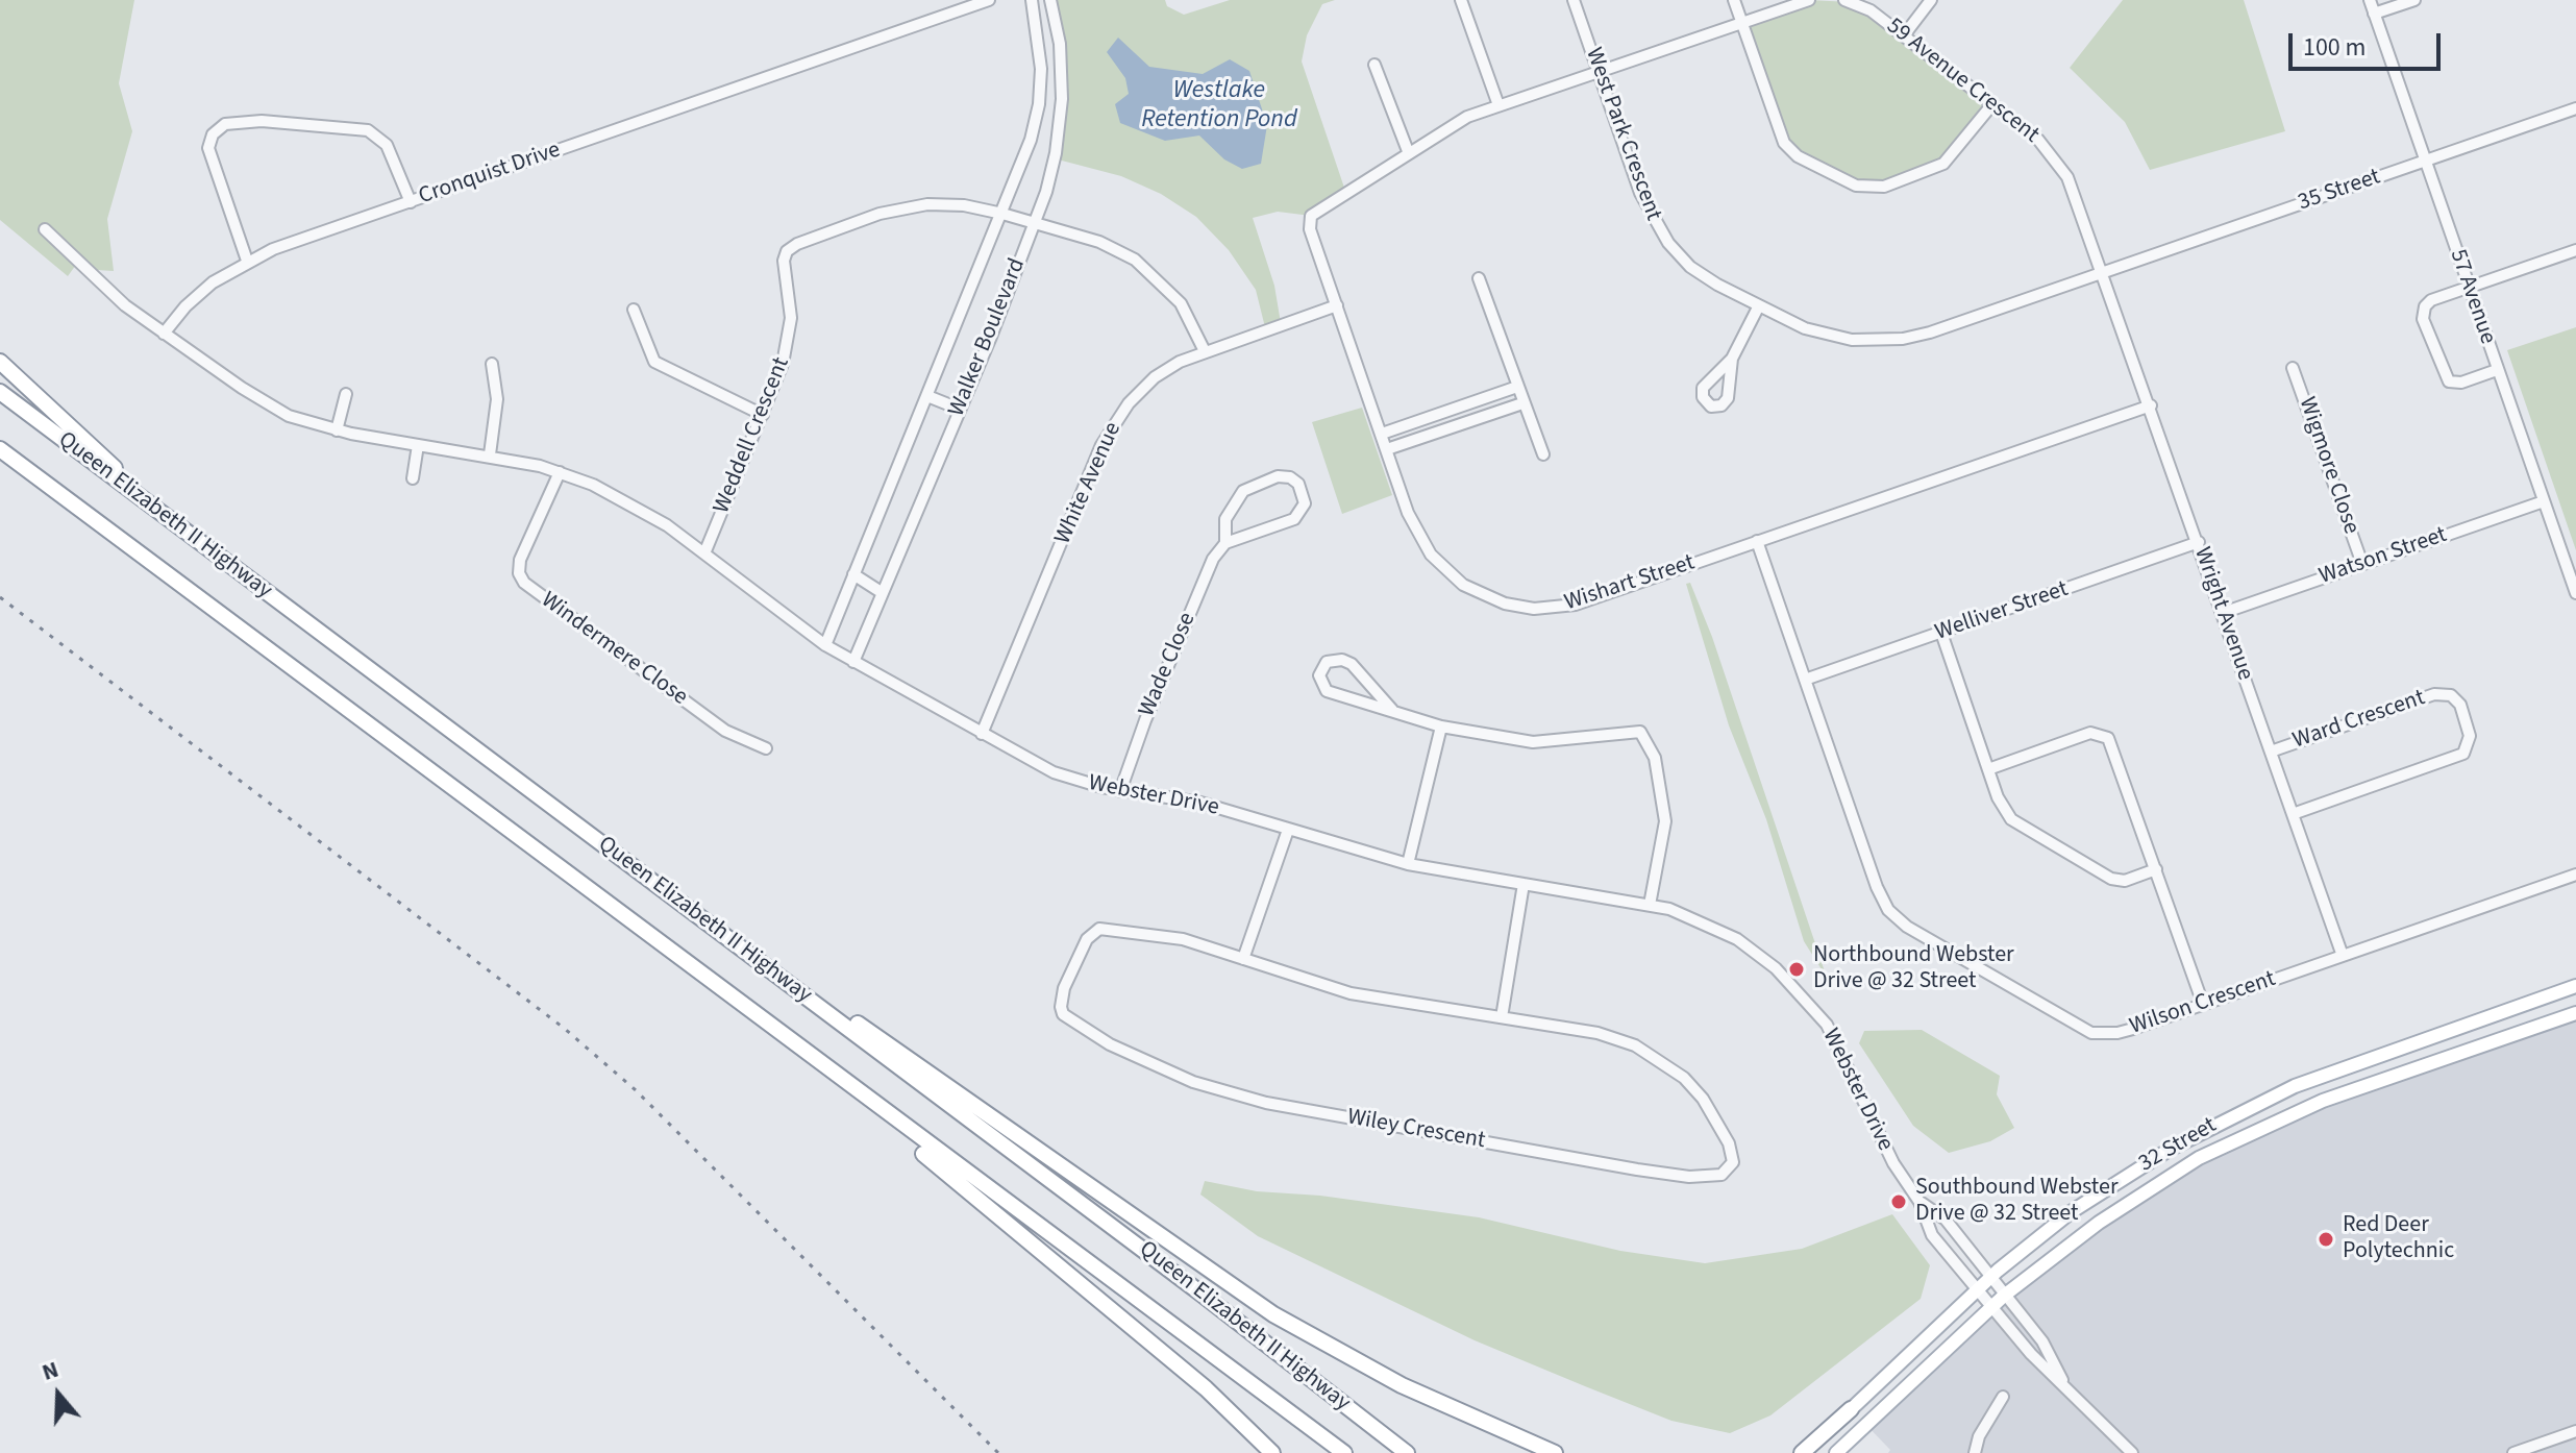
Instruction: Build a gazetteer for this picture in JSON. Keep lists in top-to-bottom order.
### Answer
{
  "streets": {
    "highway": ["Queen Elizabeth II Highway"],
    "main road": ["32 Street"],
    "street": [
      "59 Avenue Crescent",
      "West Park Crescent",
      "Cronquist Drive",
      "35 Street",
      "57 Avenue",
      "Walker Boulevard",
      "Weddell Crescent",
      "Wigmore Close",
      "White Avenue",
      "Watson Street",
      "Wishart Street",
      "Welliver Street",
      "Wright Avenue",
      "Windermere Close",
      "Wade Close",
      "Ward Crescent",
      "Webster Drive",
      "Wilson Crescent",
      "Wiley Crescent"
    ]
  },
  "crossings": [
    ["59 Avenue Crescent", "West Park Crescent"],
    ["59 Avenue Crescent", "35 Street"],
    ["59 Avenue Crescent", "Wright Avenue"],
    ["West Park Crescent", "35 Street"],
    ["West Park Crescent", "Wright Avenue"],
    ["Cronquist Drive", "Webster Drive"],
    ["35 Street", "57 Avenue"],
    ["35 Street", "Wright Avenue"],
    ["57 Avenue", "Watson Street"],
    ["Walker Boulevard", "Weddell Crescent"],
    ["Walker Boulevard", "Webster Drive"],
    ["Weddell Crescent", "White Avenue"],
    ["Weddell Crescent", "Webster Drive"],
    ["Wigmore Close", "Watson Street"],
    ["White Avenue", "Wishart Street"],
    ["White Avenue", "Webster Drive"],
    ["Watson Street", "Wright Avenue"],
    ["Wishart Street", "Wright Avenue"],
    ["Wishart Street", "Wilson Crescent"],
    ["Welliver Street", "Wright Avenue"],
    ["Welliver Street", "Wilson Crescent"],
    ["Wright Avenue", "Ward Crescent"],
    ["Wright Avenue", "Wilson Crescent"],
    ["Windermere Close", "Webster Drive"],
    ["Wade Close", "Webster Drive"],
    ["Webster Drive", "32 Street"]
  ],
  "water": ["Westlake Retention Pond"],
  "places": ["Northbound Webster Drive @ 32 Street", "Southbound Webster Drive @ 32 Street", "Red Deer Polytechnic"],
  "scale_bar": "100 m",
  "north": "top"
}
